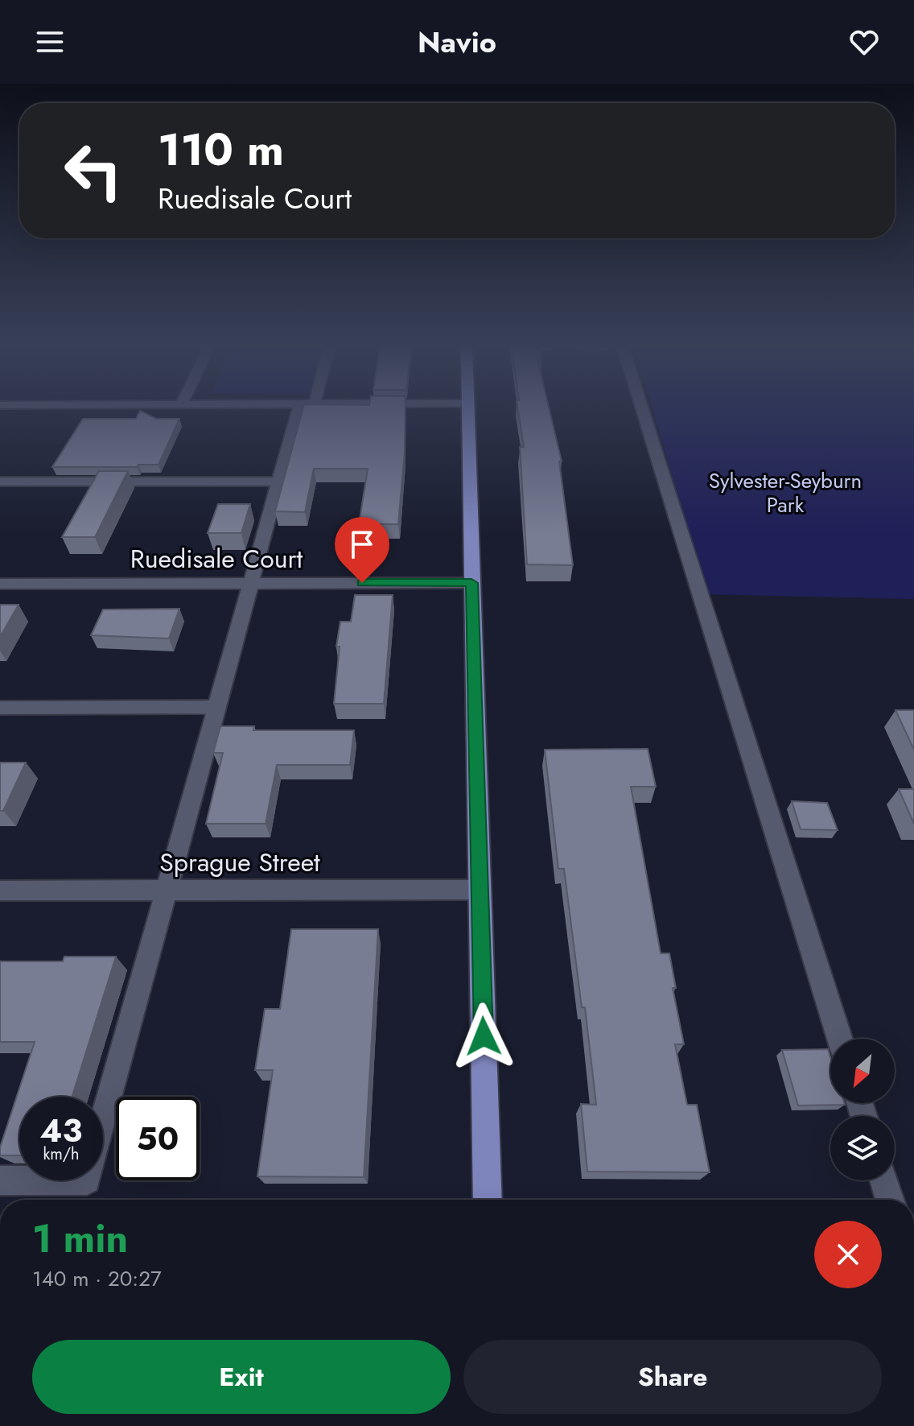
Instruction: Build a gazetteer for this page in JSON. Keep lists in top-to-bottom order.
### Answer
{
  "streets": {
    "street": ["Ruedisale Court", "Sprague Street"]
  },
  "parks": ["Sylvester-Seyburn Park"],
  "north": "bottom left",
  "page": {
    "header": "Navio",
    "turn": ["110 m", "Ruedisale Court"],
    "speed": "43 km/h",
    "limit": "50",
    "heading": ["1 min", "140 m · 20:27"],
    "buttons": ["Exit", "Share"]
  }
}
